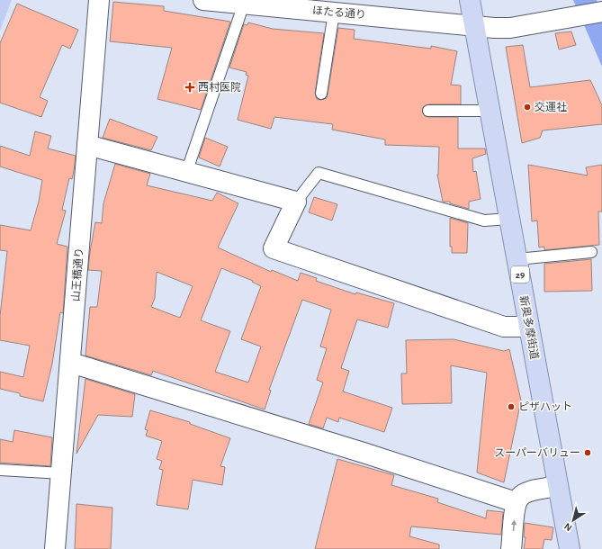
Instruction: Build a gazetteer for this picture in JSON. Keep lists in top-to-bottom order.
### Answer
{
  "streets": {
    "main road": ["29", "新奥多摩街道"],
    "street": ["ほたる通り", "山王橋通り"]
  },
  "crossings": [
    ["ほたる通り", "新奥多摩街道"]
  ],
  "places": {
    "health": ["西村医院"],
    "other": ["交運社", "ピザハット", "スーパーバリュー"]
  },
  "north": "bottom left"
}
